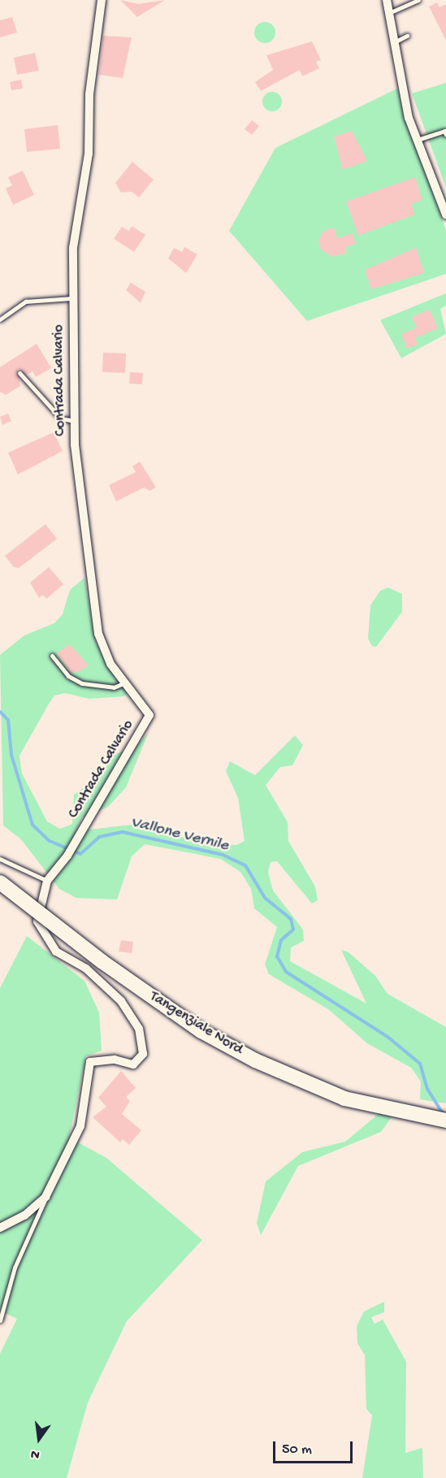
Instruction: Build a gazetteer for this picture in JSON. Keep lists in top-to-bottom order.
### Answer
{
  "streets": {
    "main road": ["Tangenziale Nord"],
    "street": ["Contrada Calvario"]
  },
  "water": ["Vallone Vernile"],
  "scale_bar": "50 m",
  "north": "bottom"
}
